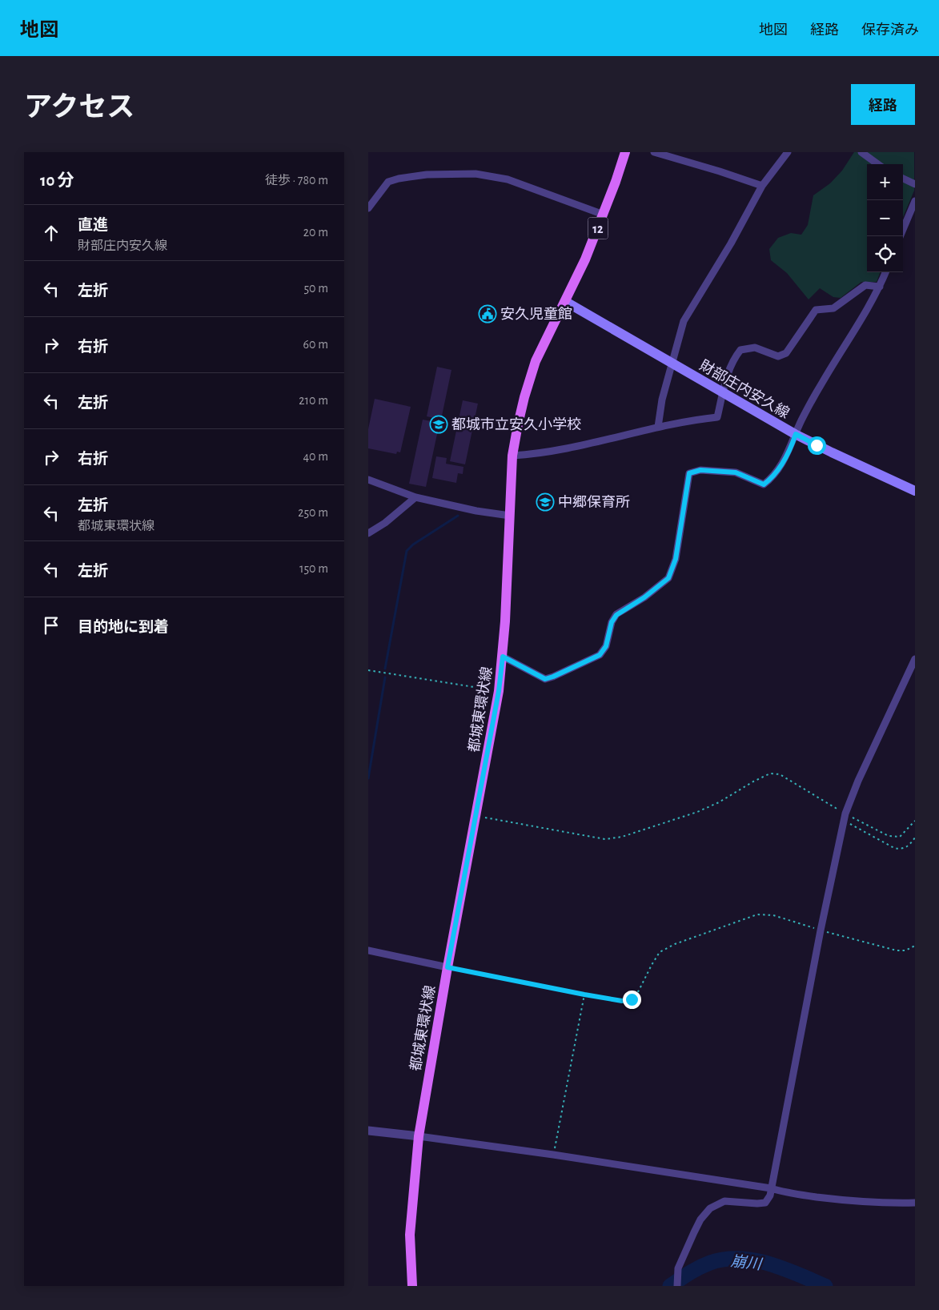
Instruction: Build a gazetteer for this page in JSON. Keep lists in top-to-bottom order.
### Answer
{
  "streets": {
    "main road": ["12", "財部庄内安久線", "都城東環状線"]
  },
  "crossings": [
    ["財部庄内安久線", "都城東環状線"]
  ],
  "water": ["崩川"],
  "places": {
    "public building": ["安久児童館"],
    "school or university": ["都城市立安久小学校", "中郷保育所"]
  },
  "page": {
    "header": "地図",
    "nav": ["地図", "経路", "保存済み"],
    "title": "アクセス",
    "buttons": "経路",
    "heading": ["10 分", "徒歩 · 780 m"],
    "map_buttons": ["+", "−"],
    "list": [
      ["直進", "財部庄内安久線", "20 m"],
      ["左折", "50 m"],
      ["右折", "60 m"],
      ["左折", "210 m"],
      ["右折", "40 m"],
      ["左折", "都城東環状線", "250 m"],
      ["左折", "150 m"],
      "目的地に到着"
    ]
  }
}
